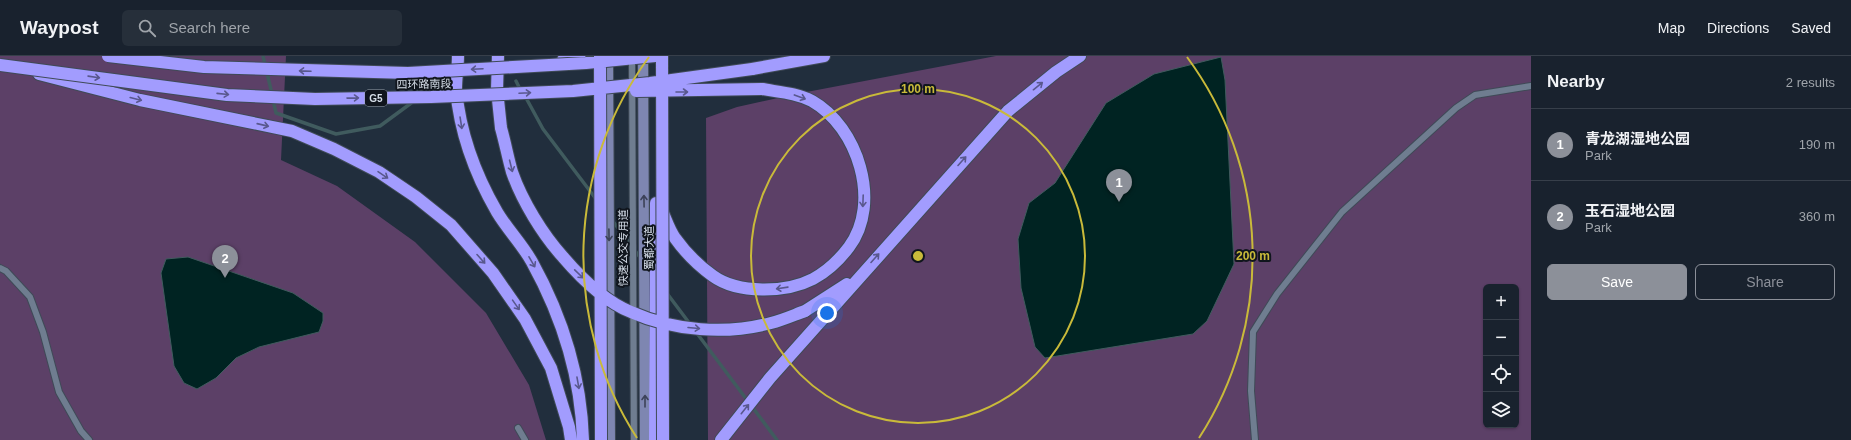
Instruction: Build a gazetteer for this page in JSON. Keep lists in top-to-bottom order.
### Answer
{
  "streets": {
    "highway": ["四环路南段", "G5", "蜀都大道"],
    "lane": ["快速公交专用道"]
  },
  "page": {
    "header": "Waypost",
    "search": "Search here",
    "nav": ["Map", "Directions", "Saved"],
    "heading": ["Nearby", "2 results"],
    "list": [
      {
        "mark": "1",
        "name": "青龙湖湿地公园",
        "note": "Park",
        "value": "190 m"
      },
      {
        "mark": "2",
        "name": "玉石湿地公园",
        "note": "Park",
        "value": "360 m"
      }
    ],
    "pins": ["1", "2"],
    "buttons": ["Save", "Share"],
    "map_buttons": ["+", "−"]
  },
  "rings": ["100 m", "200 m"]
}
